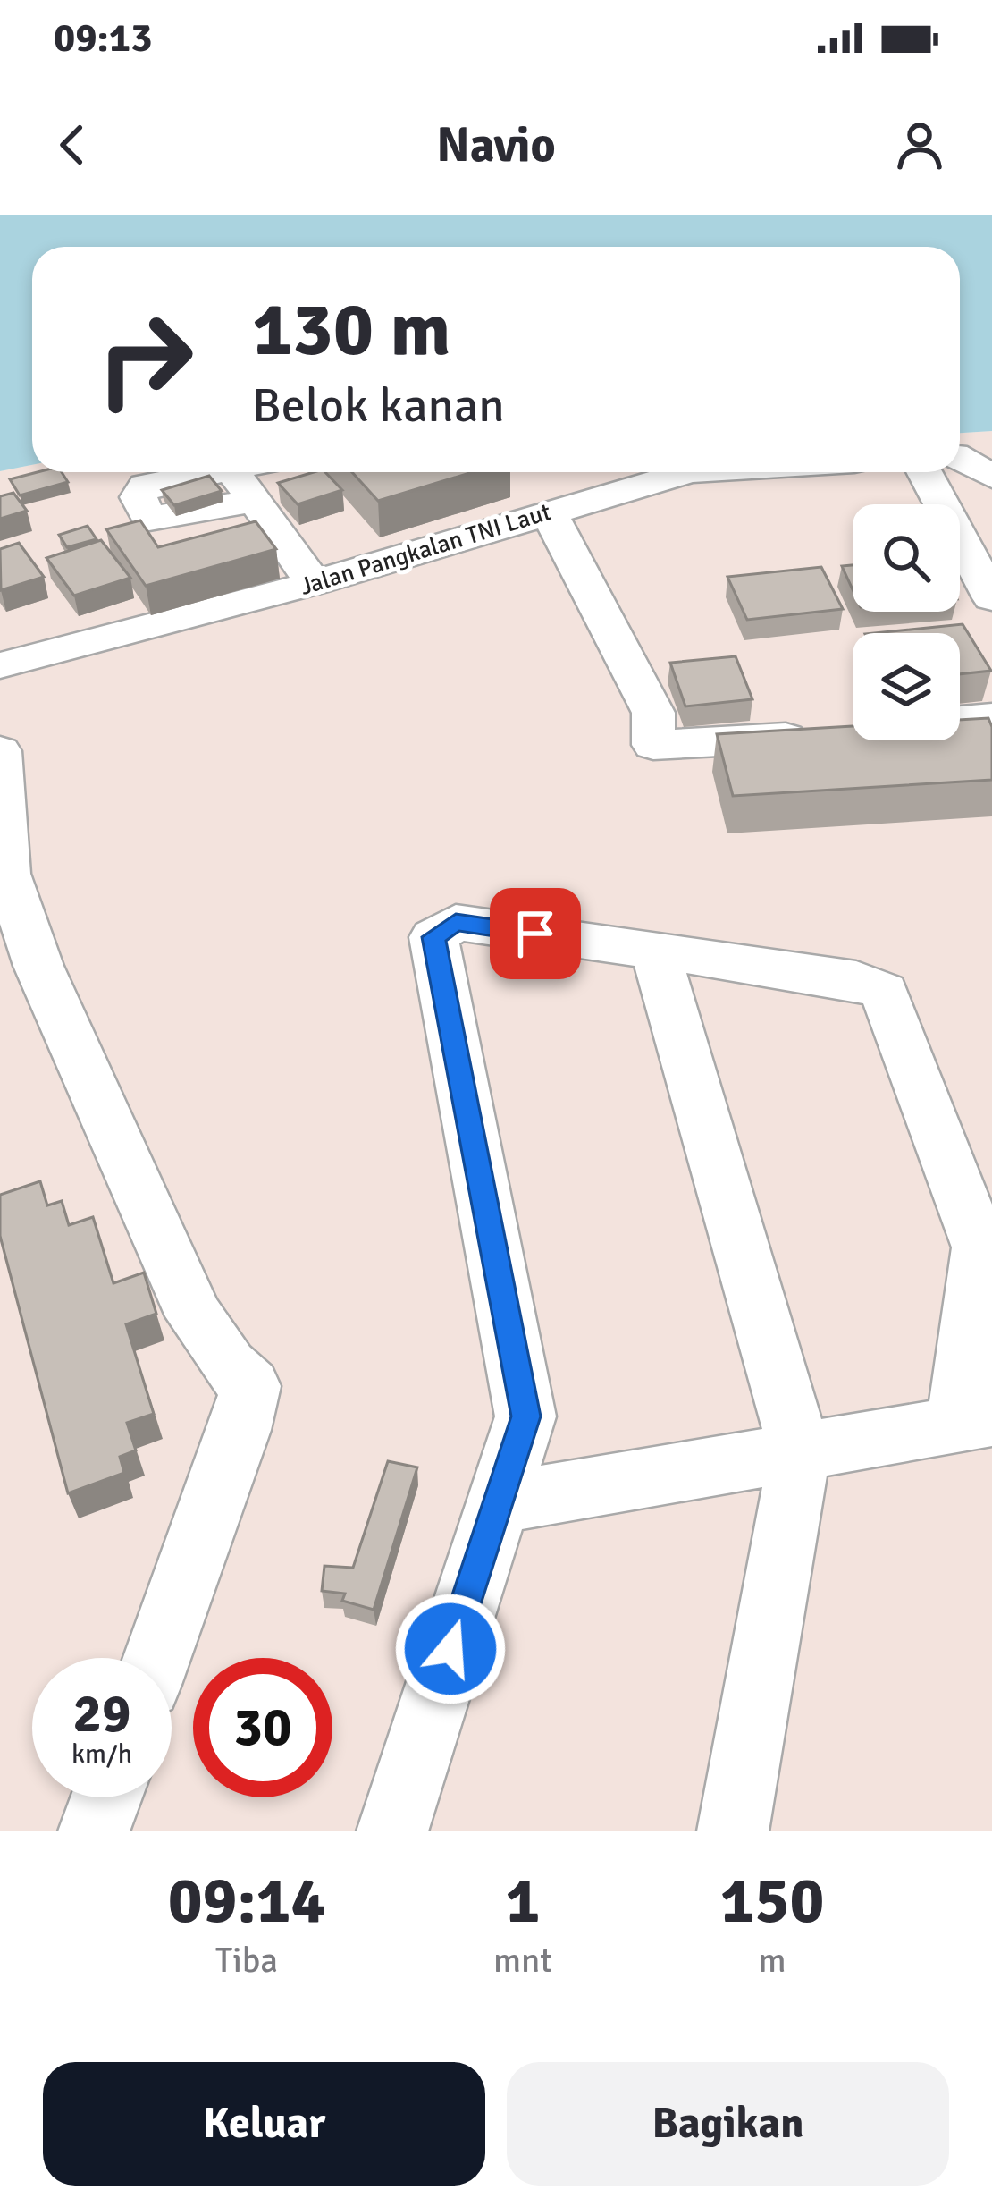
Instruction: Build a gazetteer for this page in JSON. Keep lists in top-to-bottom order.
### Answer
{
  "streets": {
    "street": ["Jalan Pangkalan TNI Laut"]
  },
  "page": {
    "status": "09:13",
    "header": "Navio",
    "turn": ["130 m", "Belok kanan"],
    "speed": "29 km/h",
    "limit": "30",
    "eta": [
      "09:14",
      "Tiba",
      "1",
      "mnt",
      "150",
      "m"
    ],
    "buttons": ["Keluar", "Bagikan"]
  }
}
